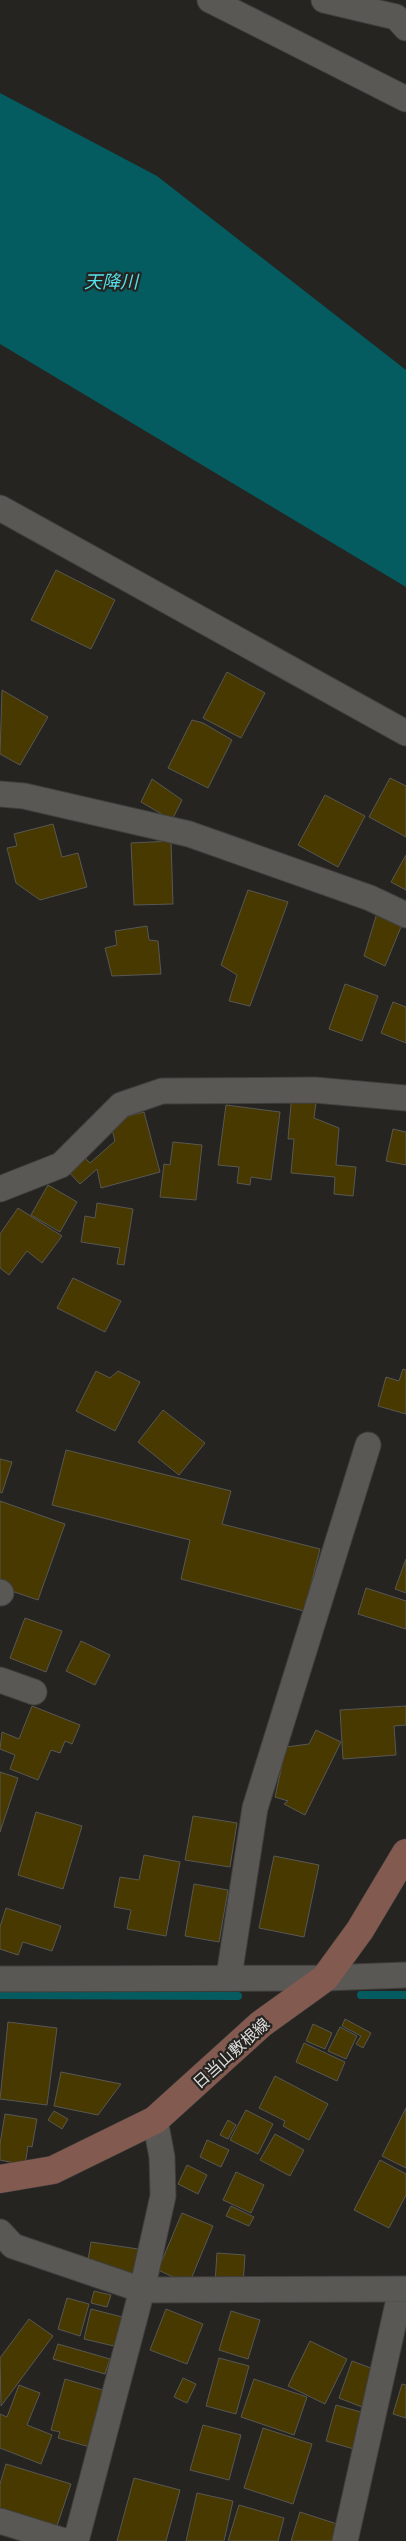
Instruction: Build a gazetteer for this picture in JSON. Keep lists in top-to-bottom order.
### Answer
{
  "streets": {
    "main road": ["日当山敷根線"]
  },
  "water": ["天降川"]
}
